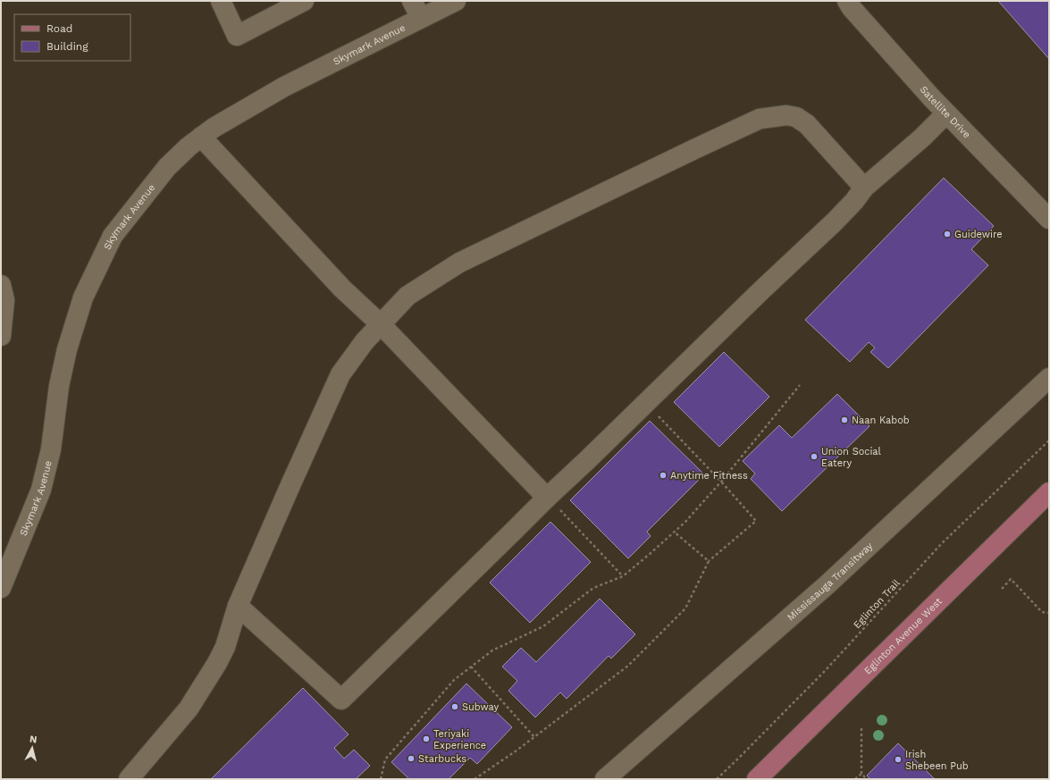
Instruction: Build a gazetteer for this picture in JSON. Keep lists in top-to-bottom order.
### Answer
{
  "streets": {
    "main road": ["Eglinton Avenue West"],
    "street": ["Skymark Avenue", "Satellite Drive", "Mississauga Transitway"],
    "path": ["Eglinton Trail"]
  },
  "places": [
    "Guidewire",
    "Naan Kabob",
    "Union Social Eatery",
    "Anytime Fitness",
    "Subway",
    "Teriyaki Experience",
    "Starbucks",
    "Irish Shebeen Pub"
  ],
  "legend": ["Road", "Building"],
  "north": "top"
}
